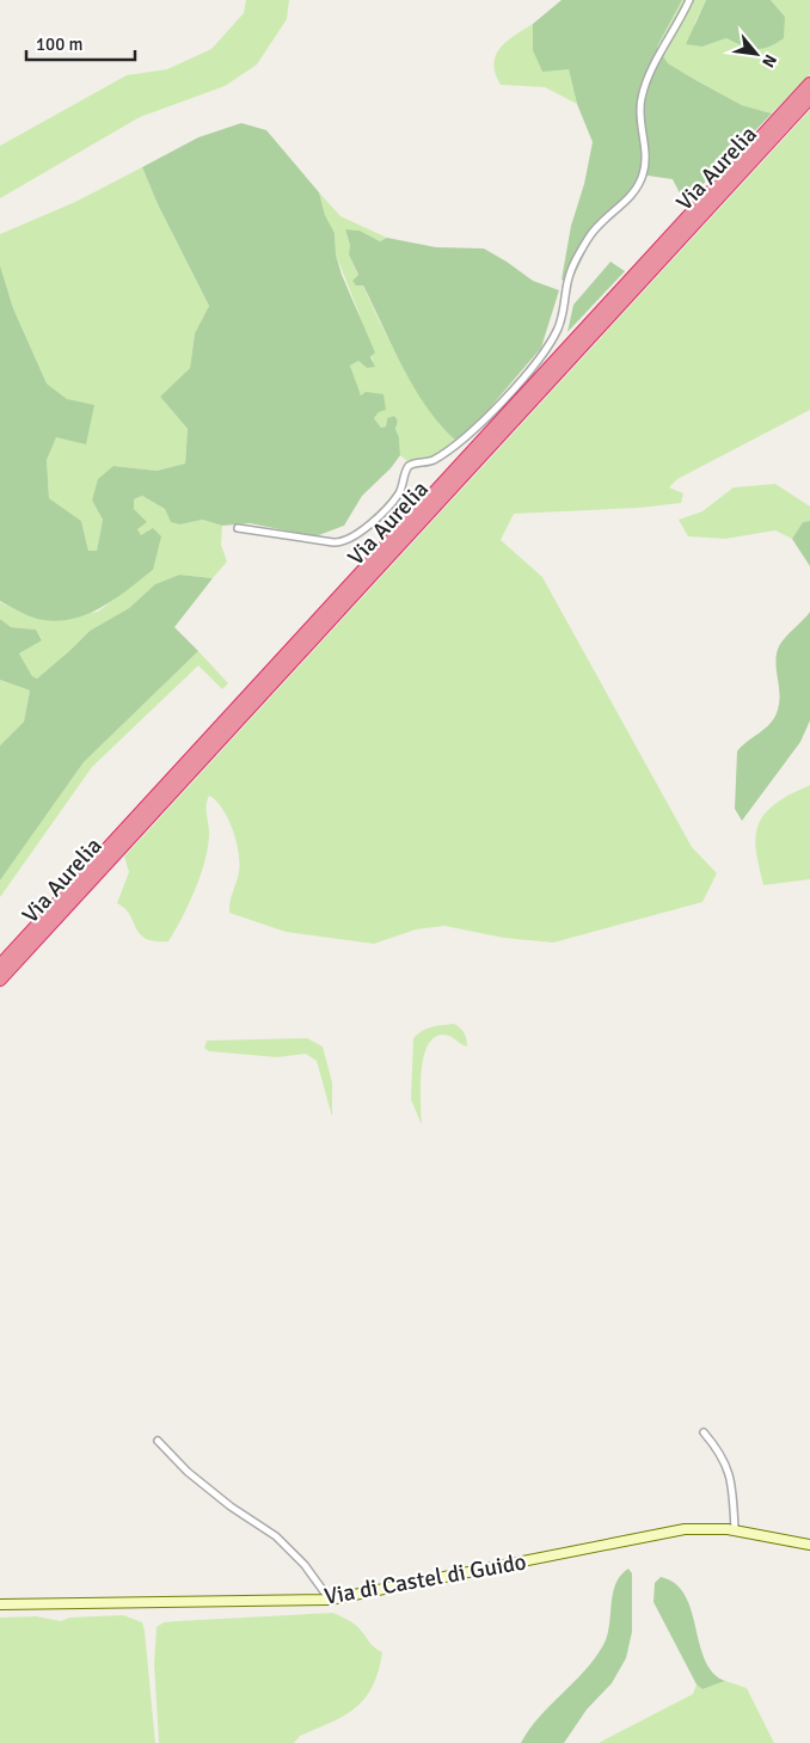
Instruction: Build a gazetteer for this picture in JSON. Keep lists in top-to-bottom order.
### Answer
{
  "streets": {
    "highway": ["Via Aurelia"],
    "street": ["Via di Castel di Guido"]
  },
  "scale_bar": "100 m",
  "north": "bottom right"
}
